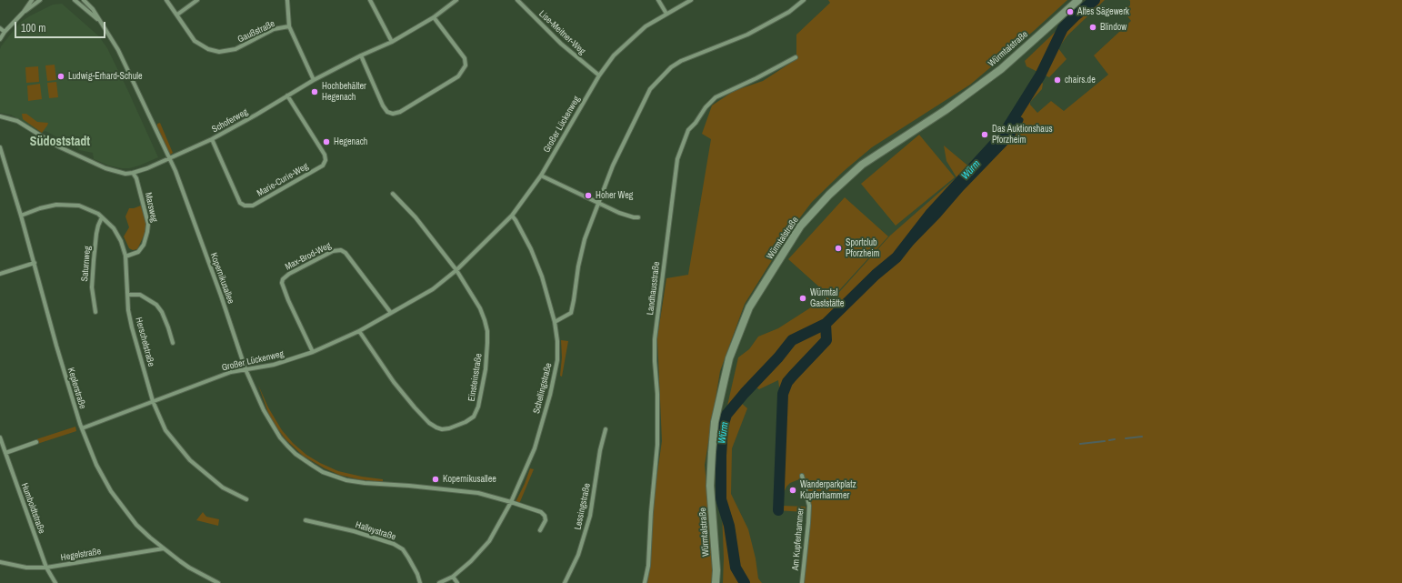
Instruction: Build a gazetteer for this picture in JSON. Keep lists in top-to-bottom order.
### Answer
{
  "streets": {
    "main road": ["Würmtalstraße"],
    "street": [
      "Gaußstraße",
      "Lise-Meitner-Weg",
      "Schoferweg",
      "Großer Lückenweg",
      "Marie-Curie-Weg",
      "Marsweg",
      "Max-Brod-Weg",
      "Saturnweg",
      "Kopernikusallee",
      "Landhausstraße",
      "Herschelstraße",
      "Einsteinstraße",
      "Keplerstraße",
      "Schellingstraße",
      "Lessingstraße",
      "Humboldtstraße",
      "Halleystraße",
      "Am Kupferhammer",
      "Hegelstraße"
    ]
  },
  "crossings": [
    ["Lise-Meitner-Weg", "Großer Lückenweg"],
    ["Schoferweg", "Marie-Curie-Weg"],
    ["Schoferweg", "Marsweg"],
    ["Schoferweg", "Kopernikusallee"],
    ["Großer Lückenweg", "Max-Brod-Weg"],
    ["Großer Lückenweg", "Kopernikusallee"],
    ["Großer Lückenweg", "Herschelstraße"],
    ["Großer Lückenweg", "Einsteinstraße"],
    ["Großer Lückenweg", "Keplerstraße"],
    ["Großer Lückenweg", "Schellingstraße"],
    ["Marsweg", "Herschelstraße"],
    ["Saturnweg", "Herschelstraße"],
    ["Kopernikusallee", "Schellingstraße"],
    ["Herschelstraße", "Keplerstraße"],
    ["Keplerstraße", "Hegelstraße"],
    ["Humboldtstraße", "Hegelstraße"]
  ],
  "districts": ["Südoststadt"],
  "water": ["Würm"],
  "places": [
    "Altes Sägewerk",
    "Blindow",
    "Ludwig-Erhard-Schule",
    "chairs.de",
    "Hochbehälter Hegenach",
    "Das Auktionshaus Pforzheim",
    "Hegenach",
    "Hoher Weg",
    "Sportclub Pforzheim",
    "Würmtal Gaststätte",
    "Kopernikusallee",
    "Wanderparkplatz Kupferhammer"
  ],
  "scale_bar": "100 m"
}
